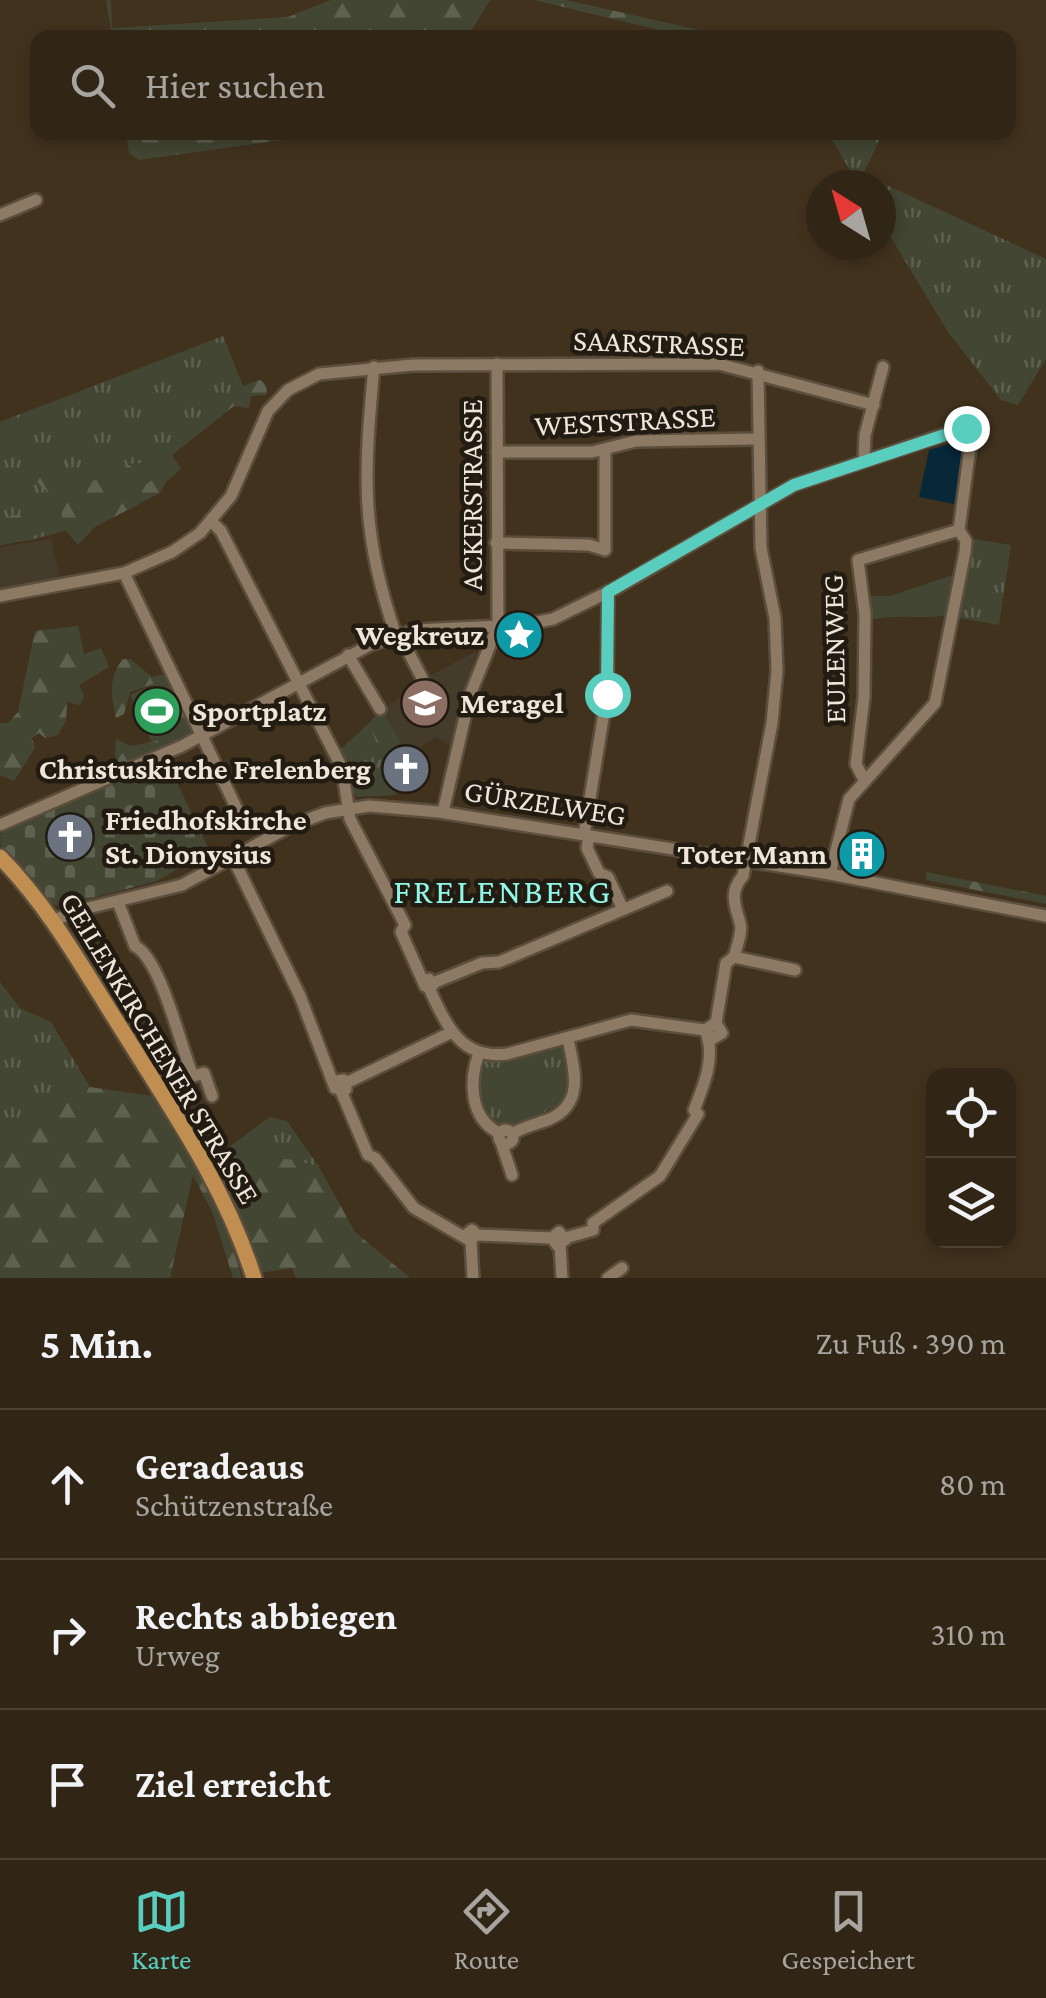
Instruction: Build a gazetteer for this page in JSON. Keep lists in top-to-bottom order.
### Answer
{
  "streets": {
    "main road": ["GEILENKIRCHENER STRASSE"],
    "street": [
      "SAARSTRASSE",
      "WESTSTRASSE",
      "ACKERSTRASSE",
      "EULENWEG",
      "GÜRZELWEG"
    ]
  },
  "crossings": [
    ["SAARSTRASSE", "ACKERSTRASSE"],
    ["WESTSTRASSE", "ACKERSTRASSE"],
    ["GÜRZELWEG", "GEILENKIRCHENER STRASSE"]
  ],
  "districts": ["FRELENBERG"],
  "places": {
    "place": ["Wegkreuz"],
    "school or university": ["Meragel"],
    "sports": ["Sportplatz"],
    "church": ["Christuskirche Frelenberg", "Friedhofskirche St. Dionysius"],
    "building": ["Toter Mann"]
  },
  "north": "top left",
  "page": {
    "search": "Hier suchen",
    "heading": ["5 Min.", "Zu Fuß · 390 m"],
    "list": [
      ["Geradeaus", "Schützenstraße", "80 m"],
      ["Rechts abbiegen", "Urweg", "310 m"],
      "Ziel erreicht"
    ],
    "nav": ["Karte", "Route", "Gespeichert"]
  }
}
